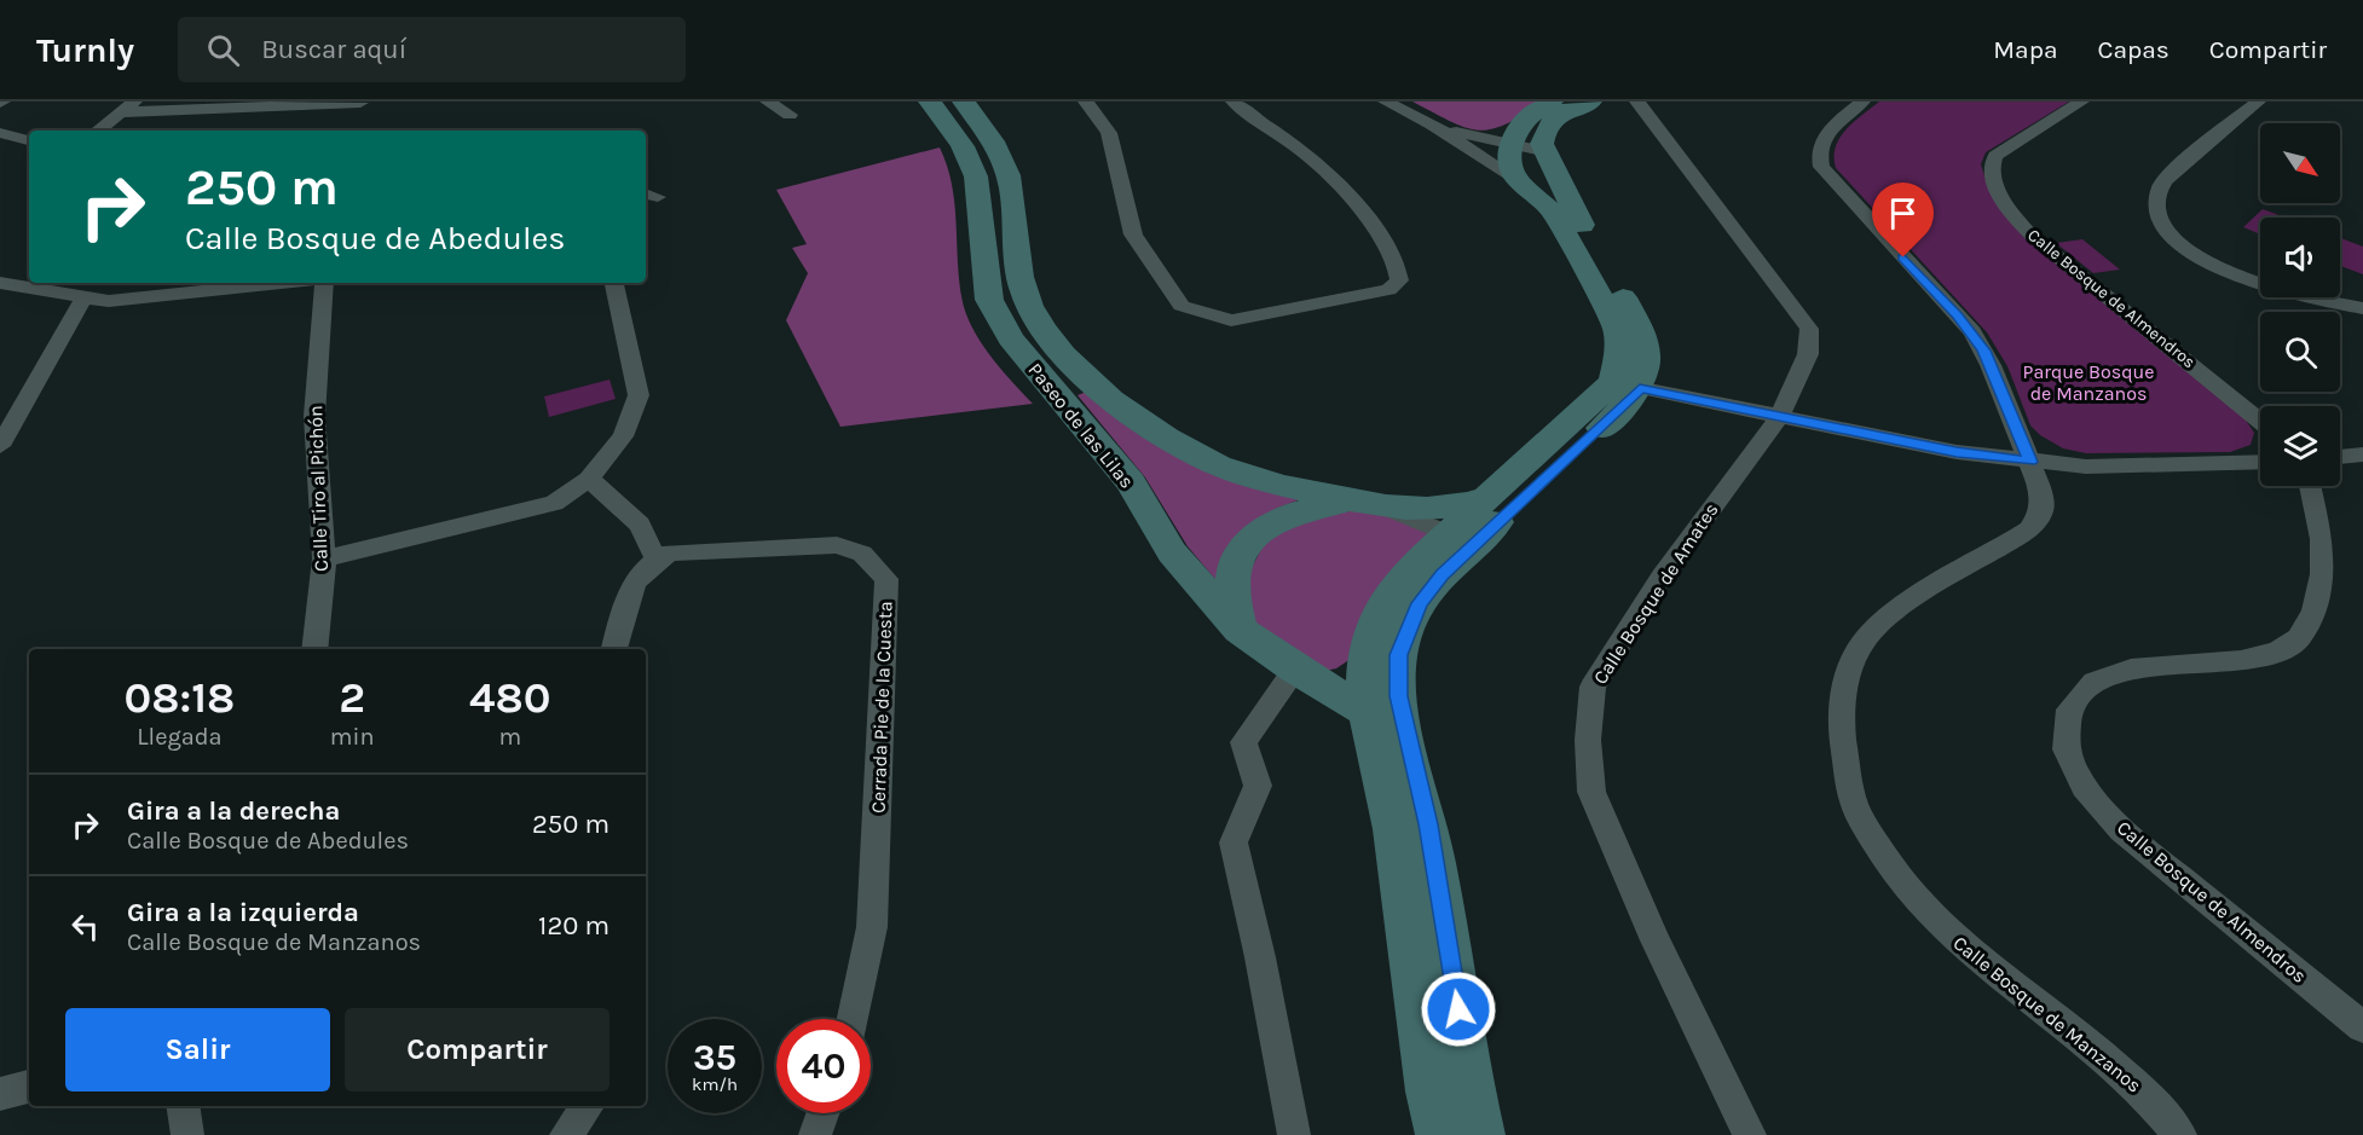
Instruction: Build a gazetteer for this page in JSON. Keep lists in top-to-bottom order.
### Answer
{
  "streets": {
    "street": [
      "Calle Bosque de Almendros",
      "Paseo de las Lilas",
      "Calle Tiro al Pichón",
      "Calle Bosque de Amates",
      "Cerrada Pie de la Cuesta",
      "Calle Bosque de Manzanos"
    ]
  },
  "parks": ["Parque Bosque de Manzanos"],
  "north": "bottom right",
  "page": {
    "header": "Turnly",
    "search": "Buscar aquí",
    "nav": ["Mapa", "Capas", "Compartir"],
    "turn": ["250 m", "Calle Bosque de Abedules"],
    "eta": [
      "08:18",
      "Llegada",
      "2",
      "min",
      "480",
      "m"
    ],
    "list": [
      {
        "name": "Gira a la derecha",
        "note": "Calle Bosque de Abedules",
        "value": "250 m"
      },
      {
        "name": "Gira a la izquierda",
        "note": "Calle Bosque de Manzanos",
        "value": "120 m"
      }
    ],
    "buttons": ["Salir", "Compartir"],
    "speed": "35 km/h",
    "limit": "40"
  }
}
